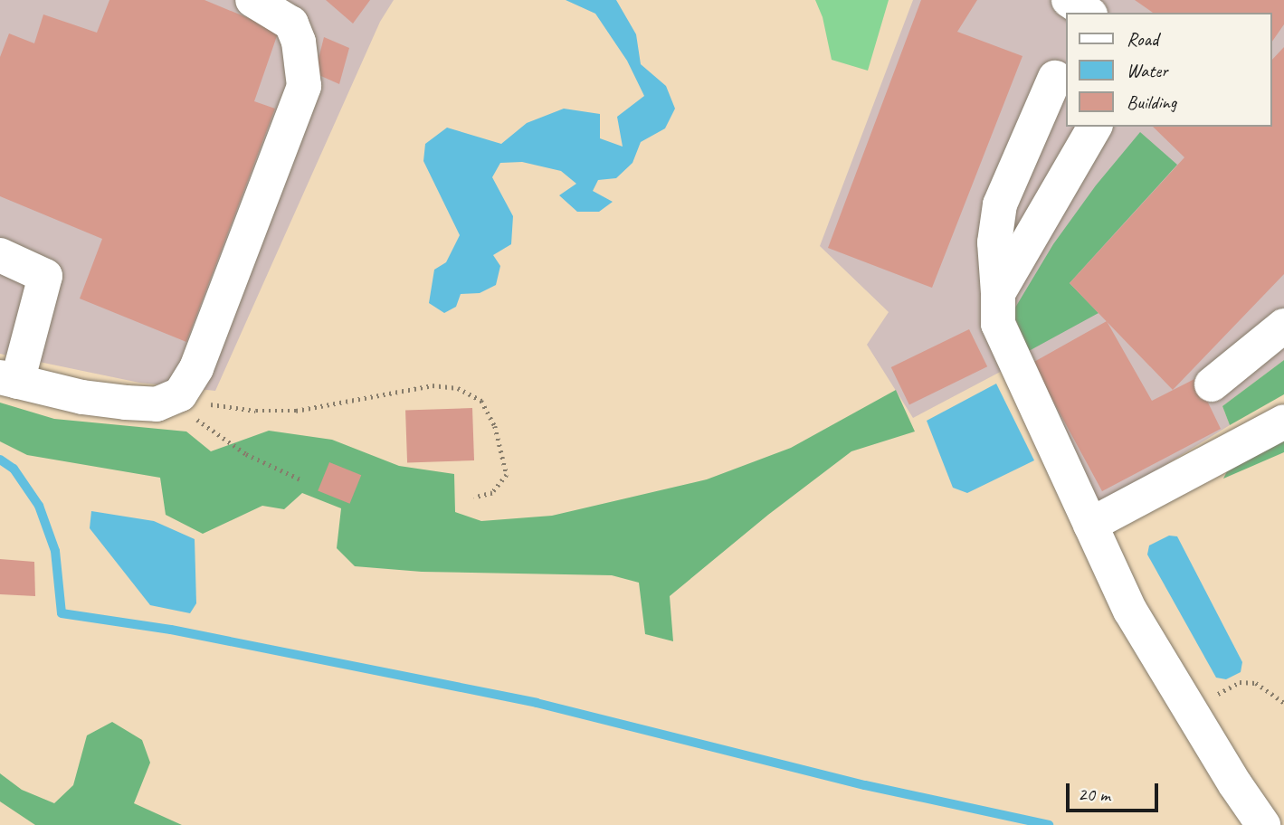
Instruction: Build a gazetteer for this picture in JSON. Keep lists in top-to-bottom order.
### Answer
{
  "legend": ["Road", "Water", "Building"],
  "scale_bar": "20 m"
}
